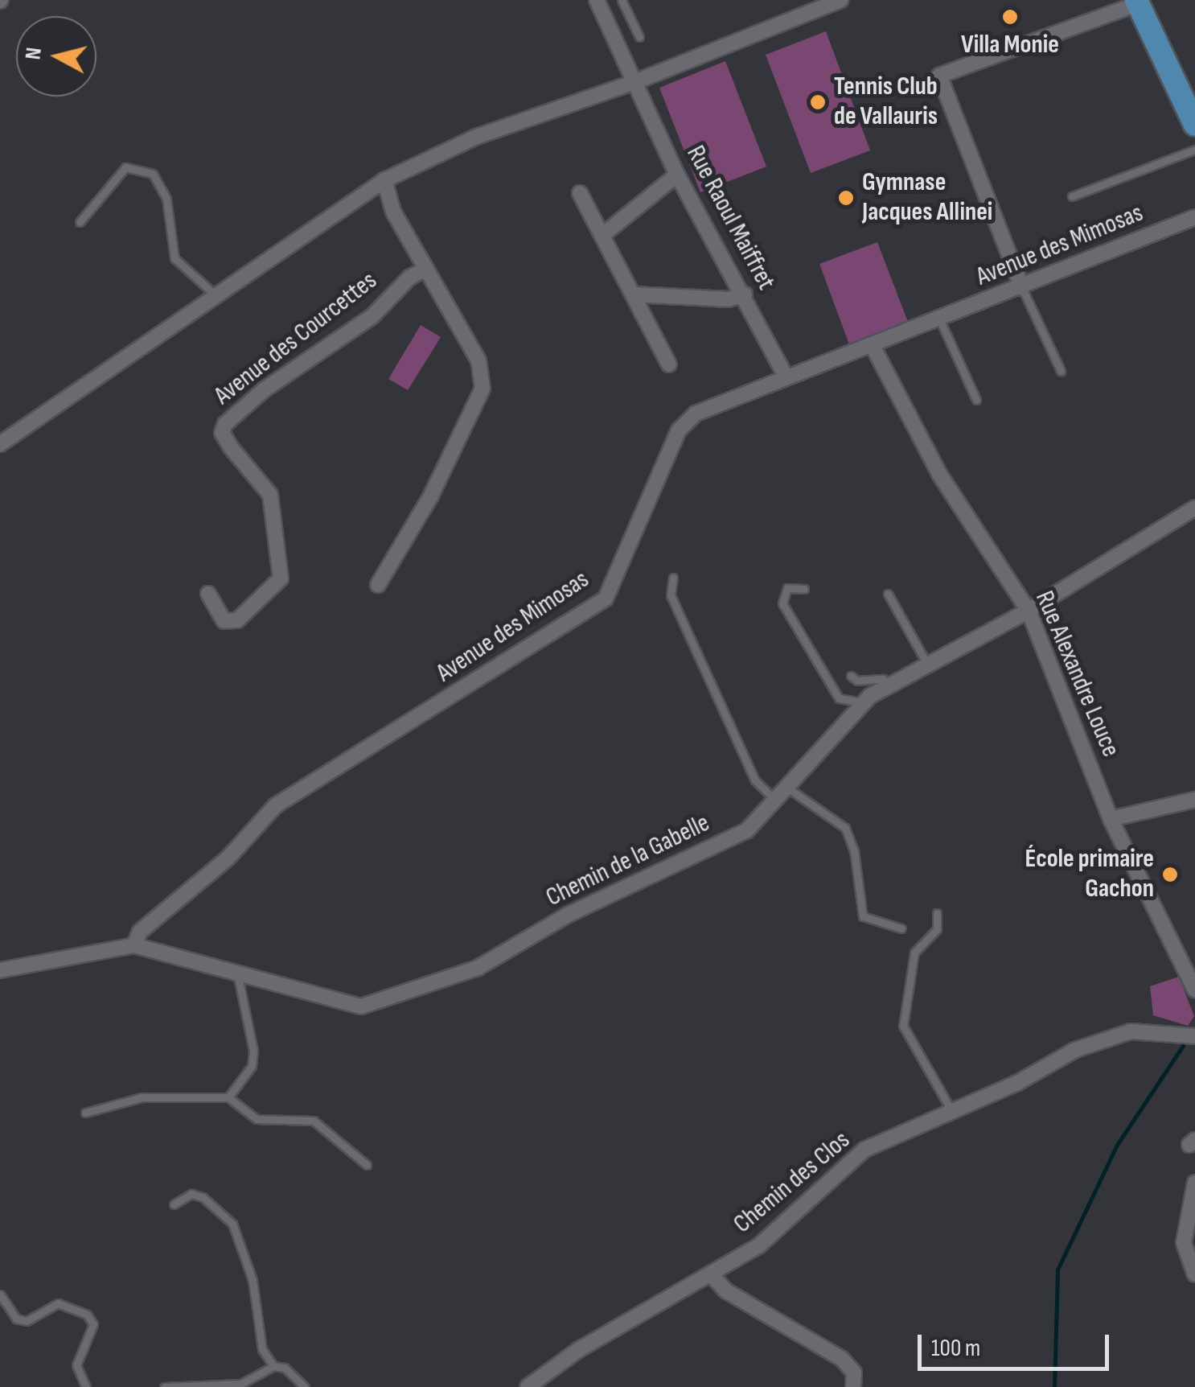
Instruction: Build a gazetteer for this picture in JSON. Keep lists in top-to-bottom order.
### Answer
{
  "streets": {
    "street": [
      "Rue Raoul Maiffret",
      "Avenue des Mimosas",
      "Avenue des Courcettes",
      "Rue Alexandre Louce",
      "Chemin de la Gabelle",
      "Chemin des Clos"
    ]
  },
  "crossings": [
    ["Rue Raoul Maiffret", "Avenue des Mimosas"],
    ["Avenue des Mimosas", "Rue Alexandre Louce"],
    ["Avenue des Mimosas", "Chemin de la Gabelle"],
    ["Rue Alexandre Louce", "Chemin de la Gabelle"]
  ],
  "places": [
    "Villa Monie",
    "Tennis Club de Vallauris",
    "Gymnase Jacques Allinei",
    "École primaire Gachon"
  ],
  "scale_bar": "100 m",
  "north": "left"
}
